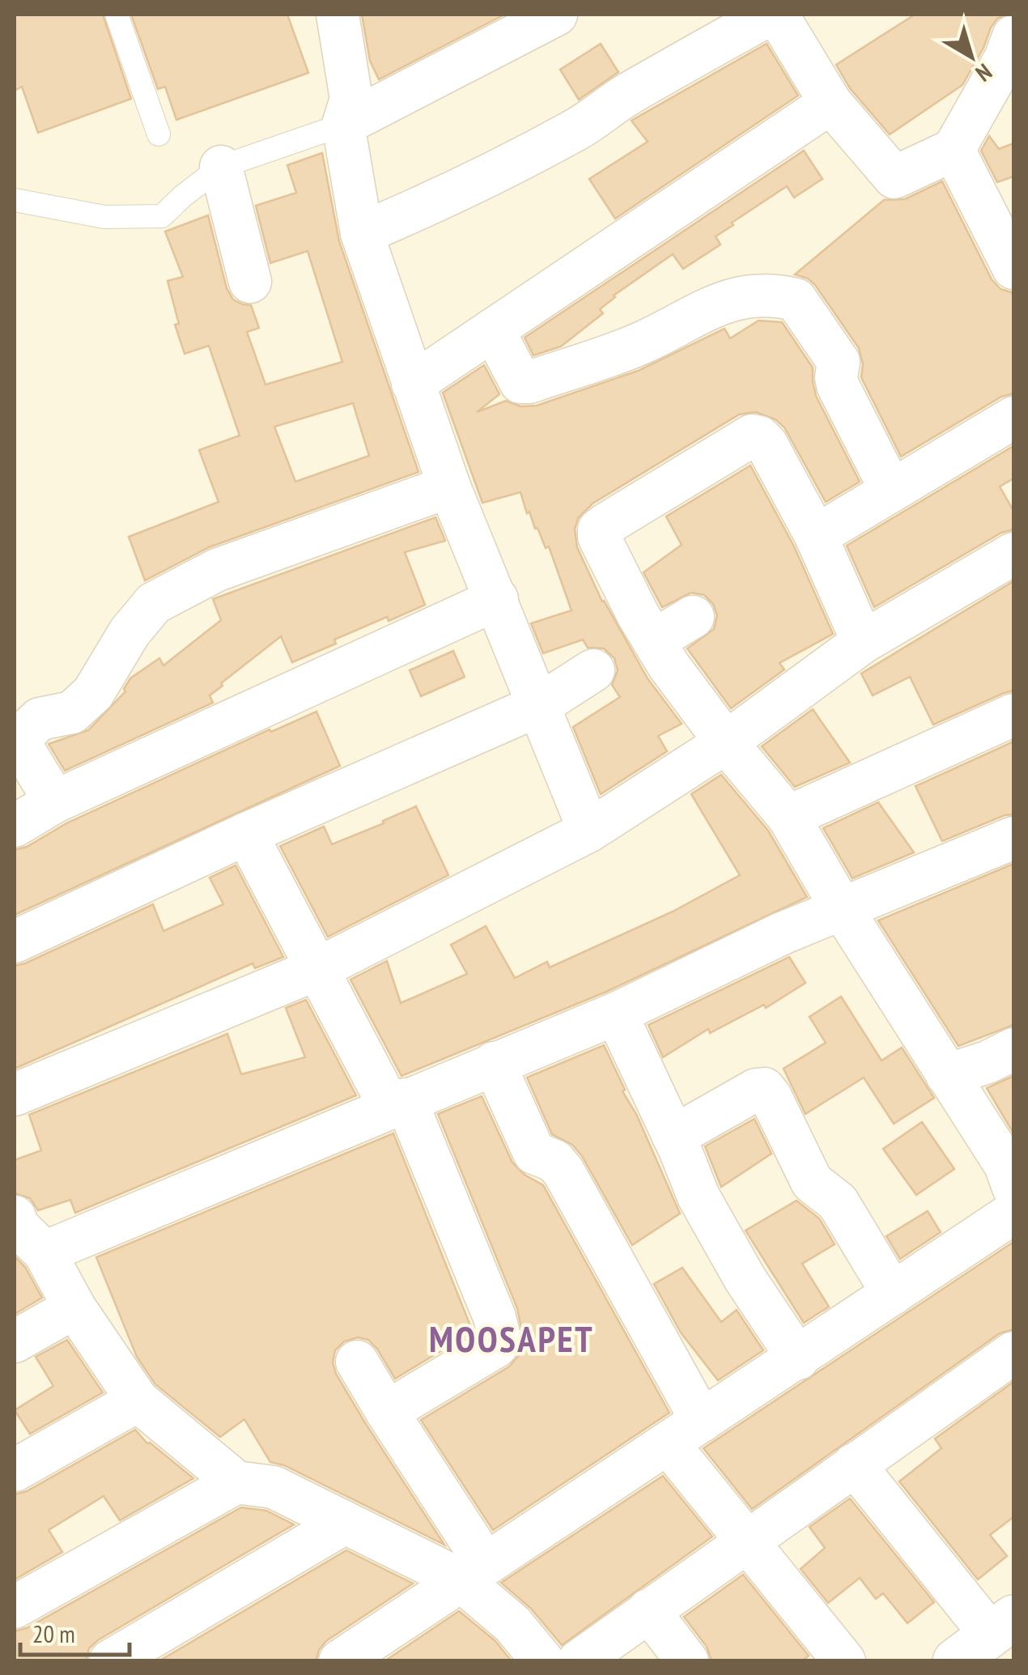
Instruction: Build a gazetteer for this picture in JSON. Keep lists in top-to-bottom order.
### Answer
{
  "districts": ["MOOSAPET"],
  "scale_bar": "20 m",
  "north": "bottom right"
}
